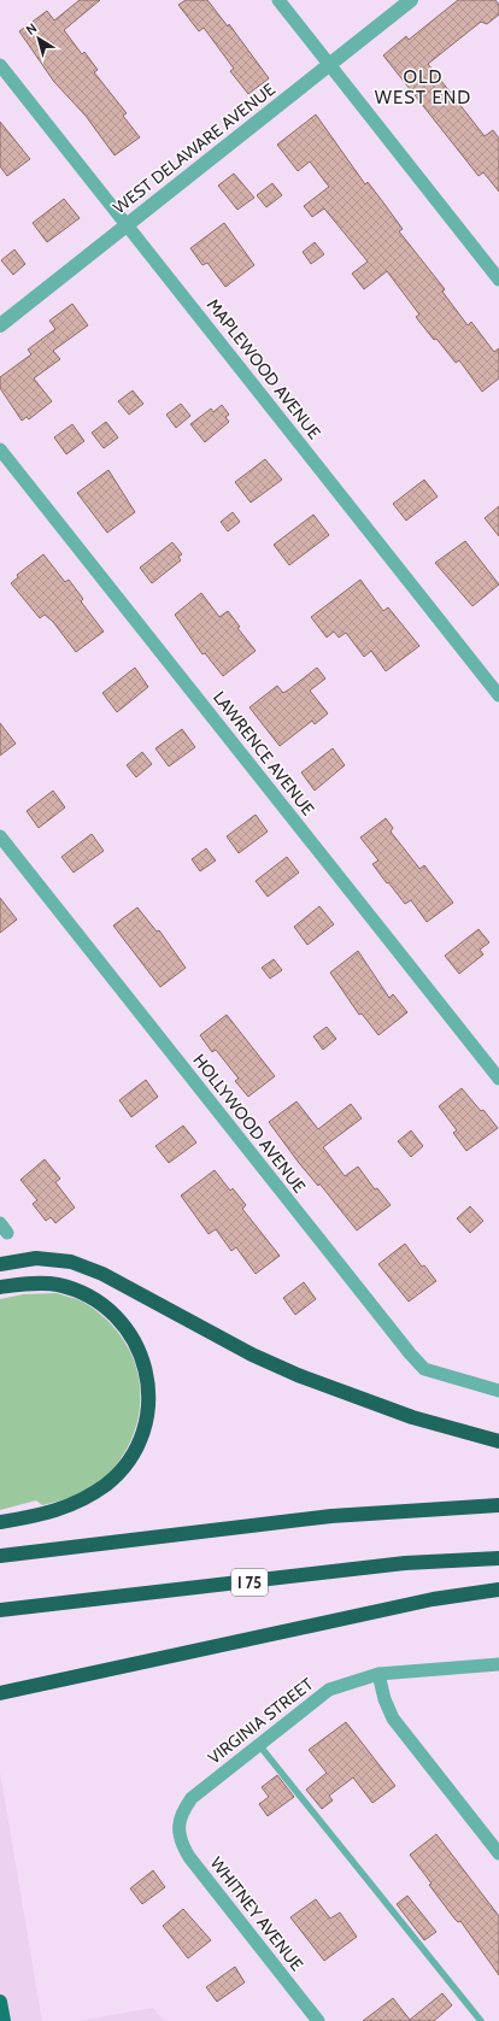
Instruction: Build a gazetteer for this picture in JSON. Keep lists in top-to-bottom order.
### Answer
{
  "streets": {
    "highway": ["I 75"],
    "street": [
      "WEST DELAWARE AVENUE",
      "MAPLEWOOD AVENUE",
      "LAWRENCE AVENUE",
      "HOLLYWOOD AVENUE",
      "VIRGINIA STREET",
      "WHITNEY AVENUE"
    ]
  },
  "crossings": [
    ["WEST DELAWARE AVENUE", "MAPLEWOOD AVENUE"],
    ["VIRGINIA STREET", "WHITNEY AVENUE"]
  ],
  "districts": ["OLD WEST END"],
  "north": "top left"
}
